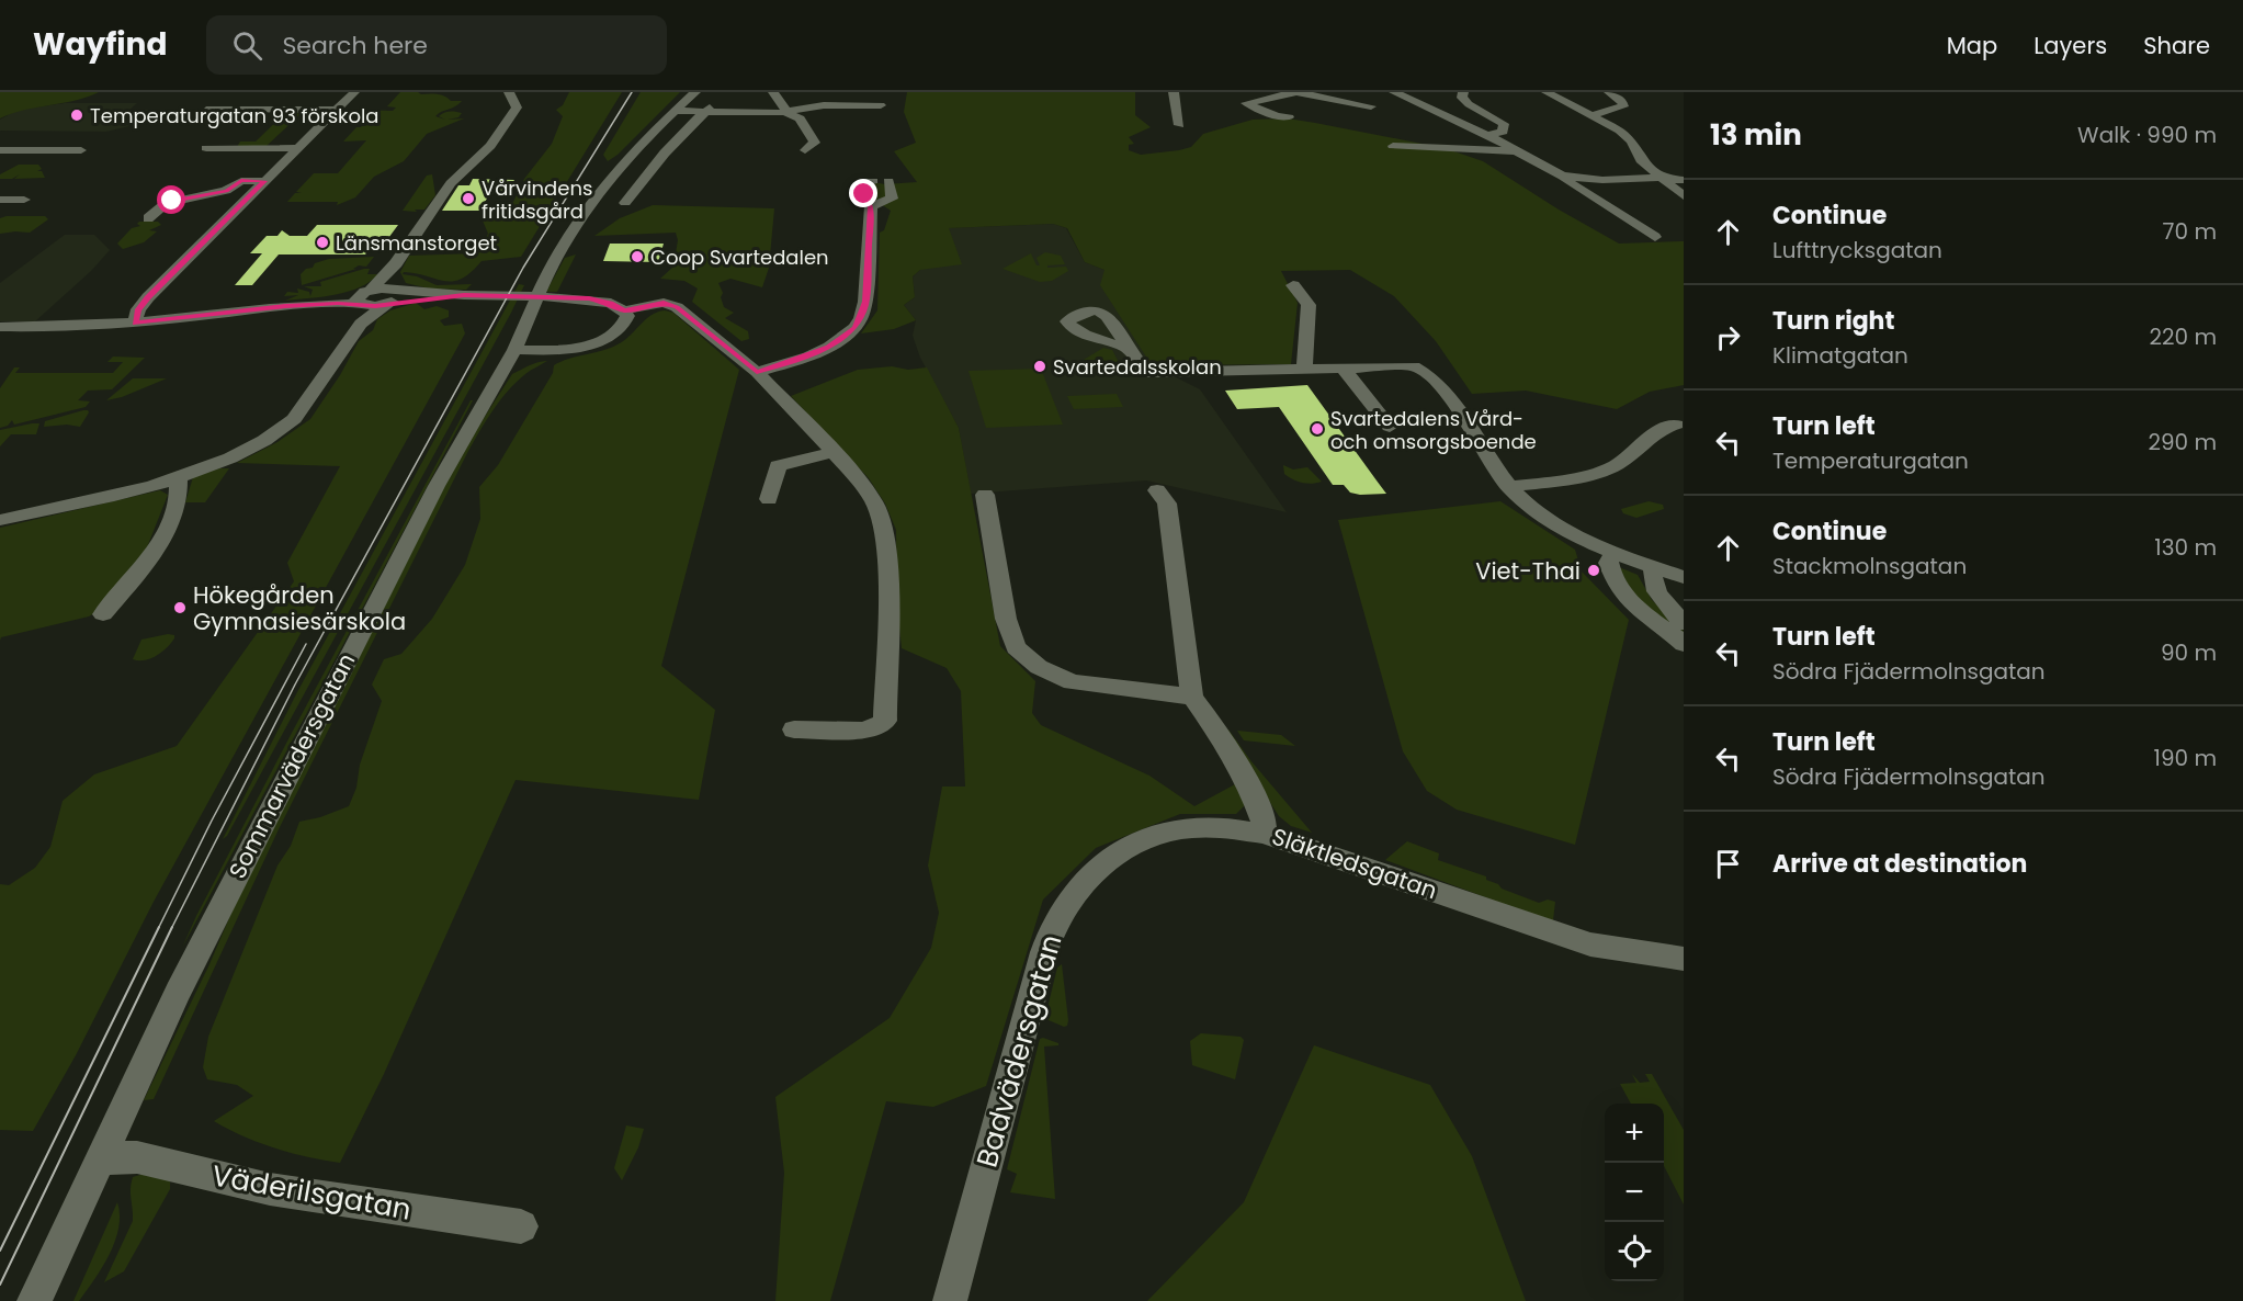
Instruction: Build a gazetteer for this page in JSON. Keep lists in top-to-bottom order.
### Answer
{
  "streets": {
    "street": [
      "Sommarvädersgatan",
      "Släktledsgatan",
      "Badvädersgatan",
      "Väderilsgatan"
    ]
  },
  "crossings": [
    ["Sommarvädersgatan", "Väderilsgatan"],
    ["Släktledsgatan", "Badvädersgatan"]
  ],
  "places": [
    "Temperaturgatan 93 förskola",
    "Vårvindens fritidsgård",
    "Länsmanstorget",
    "Coop Svartedalen",
    "Svartedalsskolan",
    "Svartedalens Vård- och omsorgsboende",
    "Viet-Thai",
    "Hökegården Gymnasiesärskola"
  ],
  "page": {
    "header": "Wayfind",
    "search": "Search here",
    "nav": ["Map", "Layers", "Share"],
    "heading": ["13 min", "Walk · 990 m"],
    "list": [
      ["Continue", "Lufttrycksgatan", "70 m"],
      ["Turn right", "Klimatgatan", "220 m"],
      ["Turn left", "Temperaturgatan", "290 m"],
      ["Continue", "Stackmolnsgatan", "130 m"],
      ["Turn left", "Södra Fjädermolnsgatan", "90 m"],
      ["Turn left", "Södra Fjädermolnsgatan", "190 m"],
      "Arrive at destination"
    ],
    "map_buttons": ["+", "−"]
  }
}
